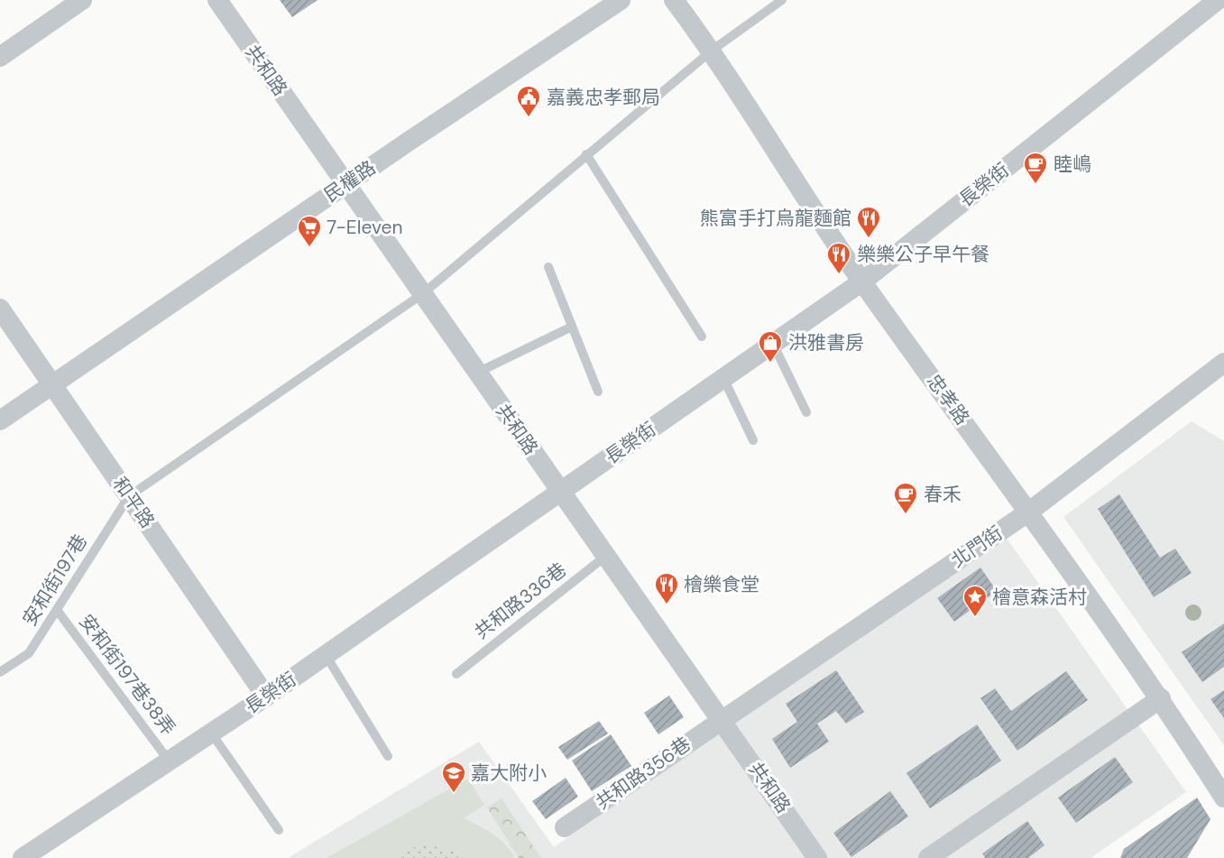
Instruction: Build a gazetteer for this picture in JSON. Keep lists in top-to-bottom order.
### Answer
{
  "streets": {
    "street": [
      "共和路",
      "民權路",
      "長榮街",
      "忠孝路",
      "和平路",
      "北門街",
      "共和路356巷"
    ],
    "lane": ["安和街197巷", "共和路336巷", "安和街197巷38弄"]
  },
  "crossings": [
    ["共和路", "民權路"],
    ["共和路", "長榮街"],
    ["共和路", "北門街"],
    ["共和路", "共和路336巷"],
    ["共和路", "共和路356巷"],
    ["民權路", "和平路"],
    ["長榮街", "忠孝路"],
    ["長榮街", "和平路"],
    ["長榮街", "安和街197巷38弄"],
    ["忠孝路", "北門街"],
    ["和平路", "安和街197巷"],
    ["北門街", "共和路356巷"],
    ["安和街197巷", "安和街197巷38弄"]
  ],
  "places": {
    "public building": ["嘉義忠孝郵局"],
    "cafe": ["睦嶋", "春禾"],
    "restaurant": ["熊富手打烏龍麵館", "樂樂公子早午餐", "檜樂食堂"],
    "supermarket": ["7-Eleven"],
    "shop": ["洪雅書房"],
    "place": ["檜意森活村"],
    "school or university": ["嘉大附小"]
  }
}
